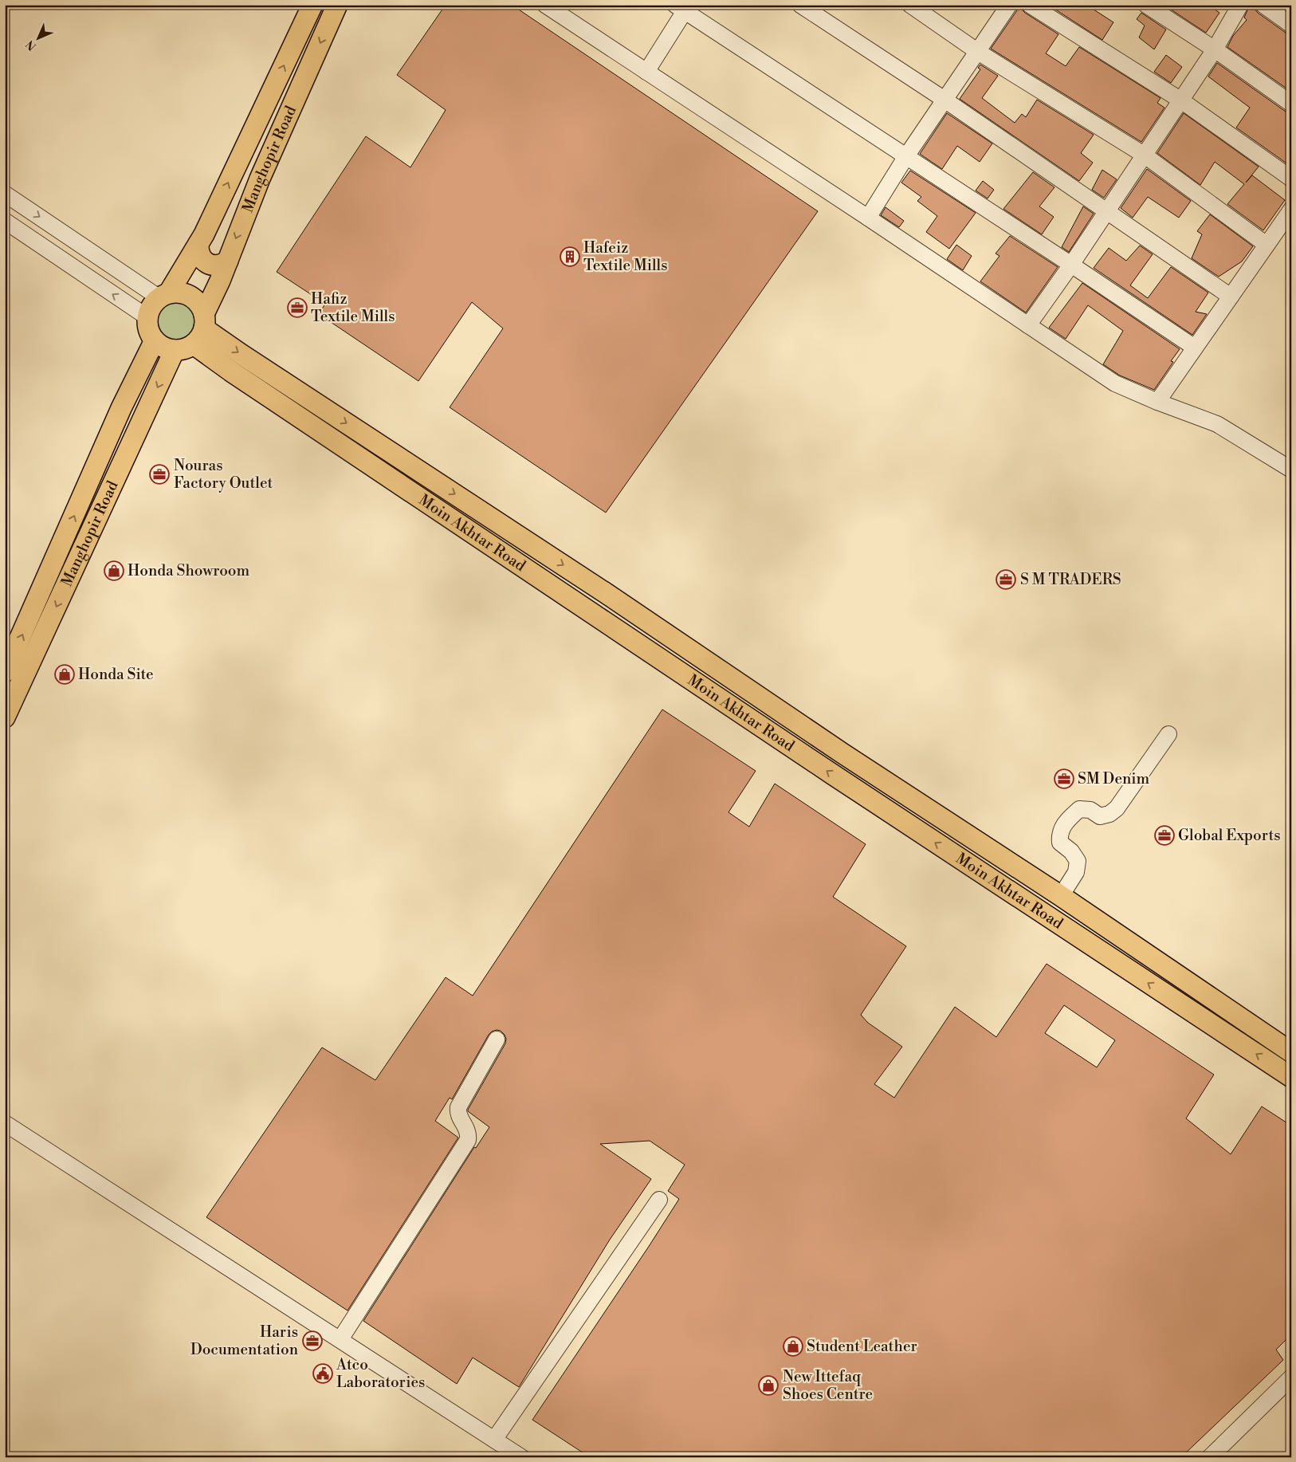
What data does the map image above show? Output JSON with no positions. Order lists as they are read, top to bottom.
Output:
{
  "streets": {
    "main road": ["Manghopir Road", "Moin Akhtar Road"]
  },
  "crossings": [
    ["Manghopir Road", "Moin Akhtar Road"]
  ],
  "places": {
    "building": ["Hafeiz Textile Mills"],
    "office": [
      "Hafiz Textile Mills",
      "Nouras Factory Outlet",
      "S M TRADERS",
      "SM Denim",
      "Global Exports",
      "Haris Documentation"
    ],
    "shop": [
      "Honda Showroom",
      "Honda Site",
      "Student Leather",
      "New Ittefaq Shoes Centre"
    ],
    "public building": ["Atco Laboratories"]
  },
  "north": "bottom left"
}
